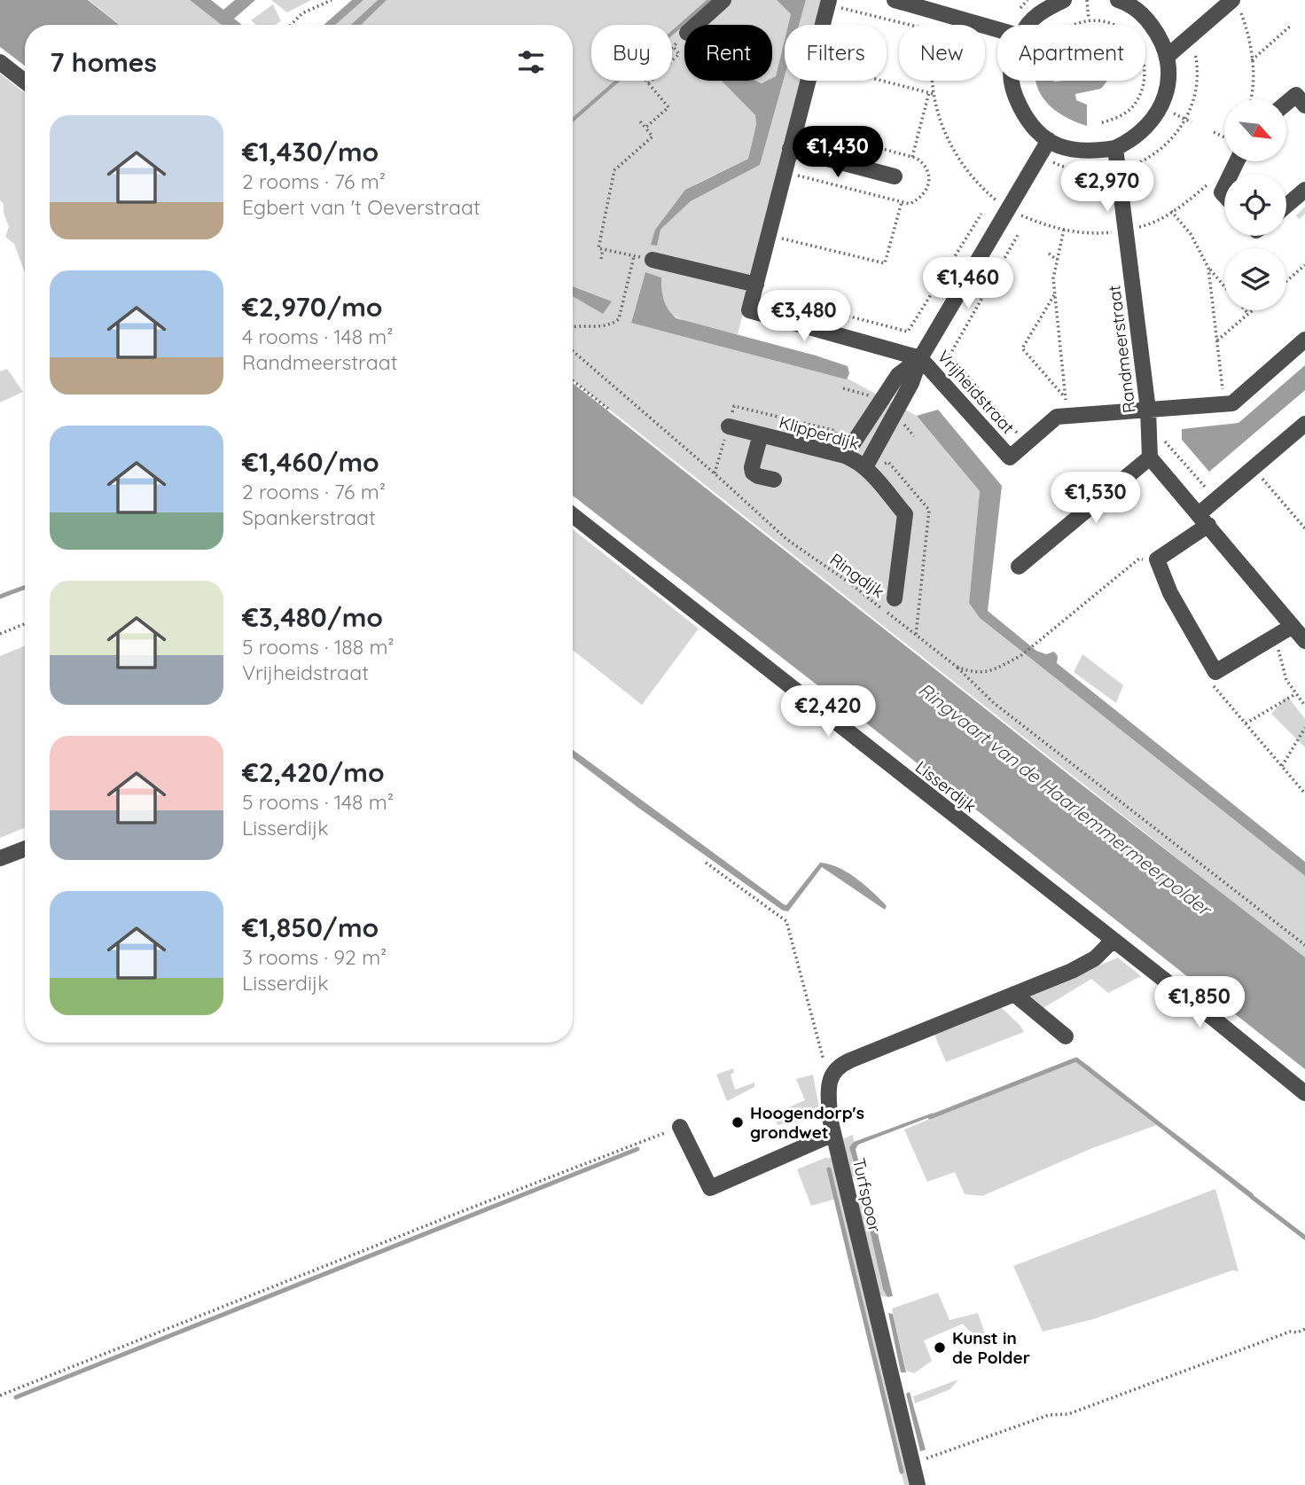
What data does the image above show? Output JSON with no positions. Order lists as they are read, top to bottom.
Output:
{
  "streets": {
    "street": [
      "Randmeerstraat",
      "Vrijheidstraat",
      "Klipperdijk",
      "Lisserdijk",
      "Turfspoor"
    ],
    "path": ["Ringdijk"]
  },
  "crossings": [
    ["Randmeerstraat", "Vrijheidstraat"]
  ],
  "water": ["Ringvaart van de Haarlemmermeerpolder"],
  "places": ["Hoogendorp's grondwet", "Kunst in de Polder"],
  "north": "bottom right",
  "page": {
    "chip": [
      "Buy",
      "Rent",
      "Filters",
      "New",
      "Apartment"
    ],
    "heading": "7 homes",
    "list": [
      {
        "name": "€1,430/mo",
        "note": "2 rooms · 76 m² · Egbert van 't Oeverstraat"
      },
      {
        "name": "€2,970/mo",
        "note": "4 rooms · 148 m² · Randmeerstraat"
      },
      {
        "name": "€1,460/mo",
        "note": "2 rooms · 76 m² · Spankerstraat"
      },
      {
        "name": "€3,480/mo",
        "note": "5 rooms · 188 m² · Vrijheidstraat"
      },
      {
        "name": "€2,420/mo",
        "note": "5 rooms · 148 m² · Lisserdijk"
      },
      {
        "name": "€1,850/mo",
        "note": "3 rooms · 92 m² · Lisserdijk"
      }
    ],
    "price": [
      "€1,430",
      "€2,970",
      "€1,460",
      "€3,480",
      "€1,530",
      "€2,420",
      "€1,850"
    ]
  }
}
